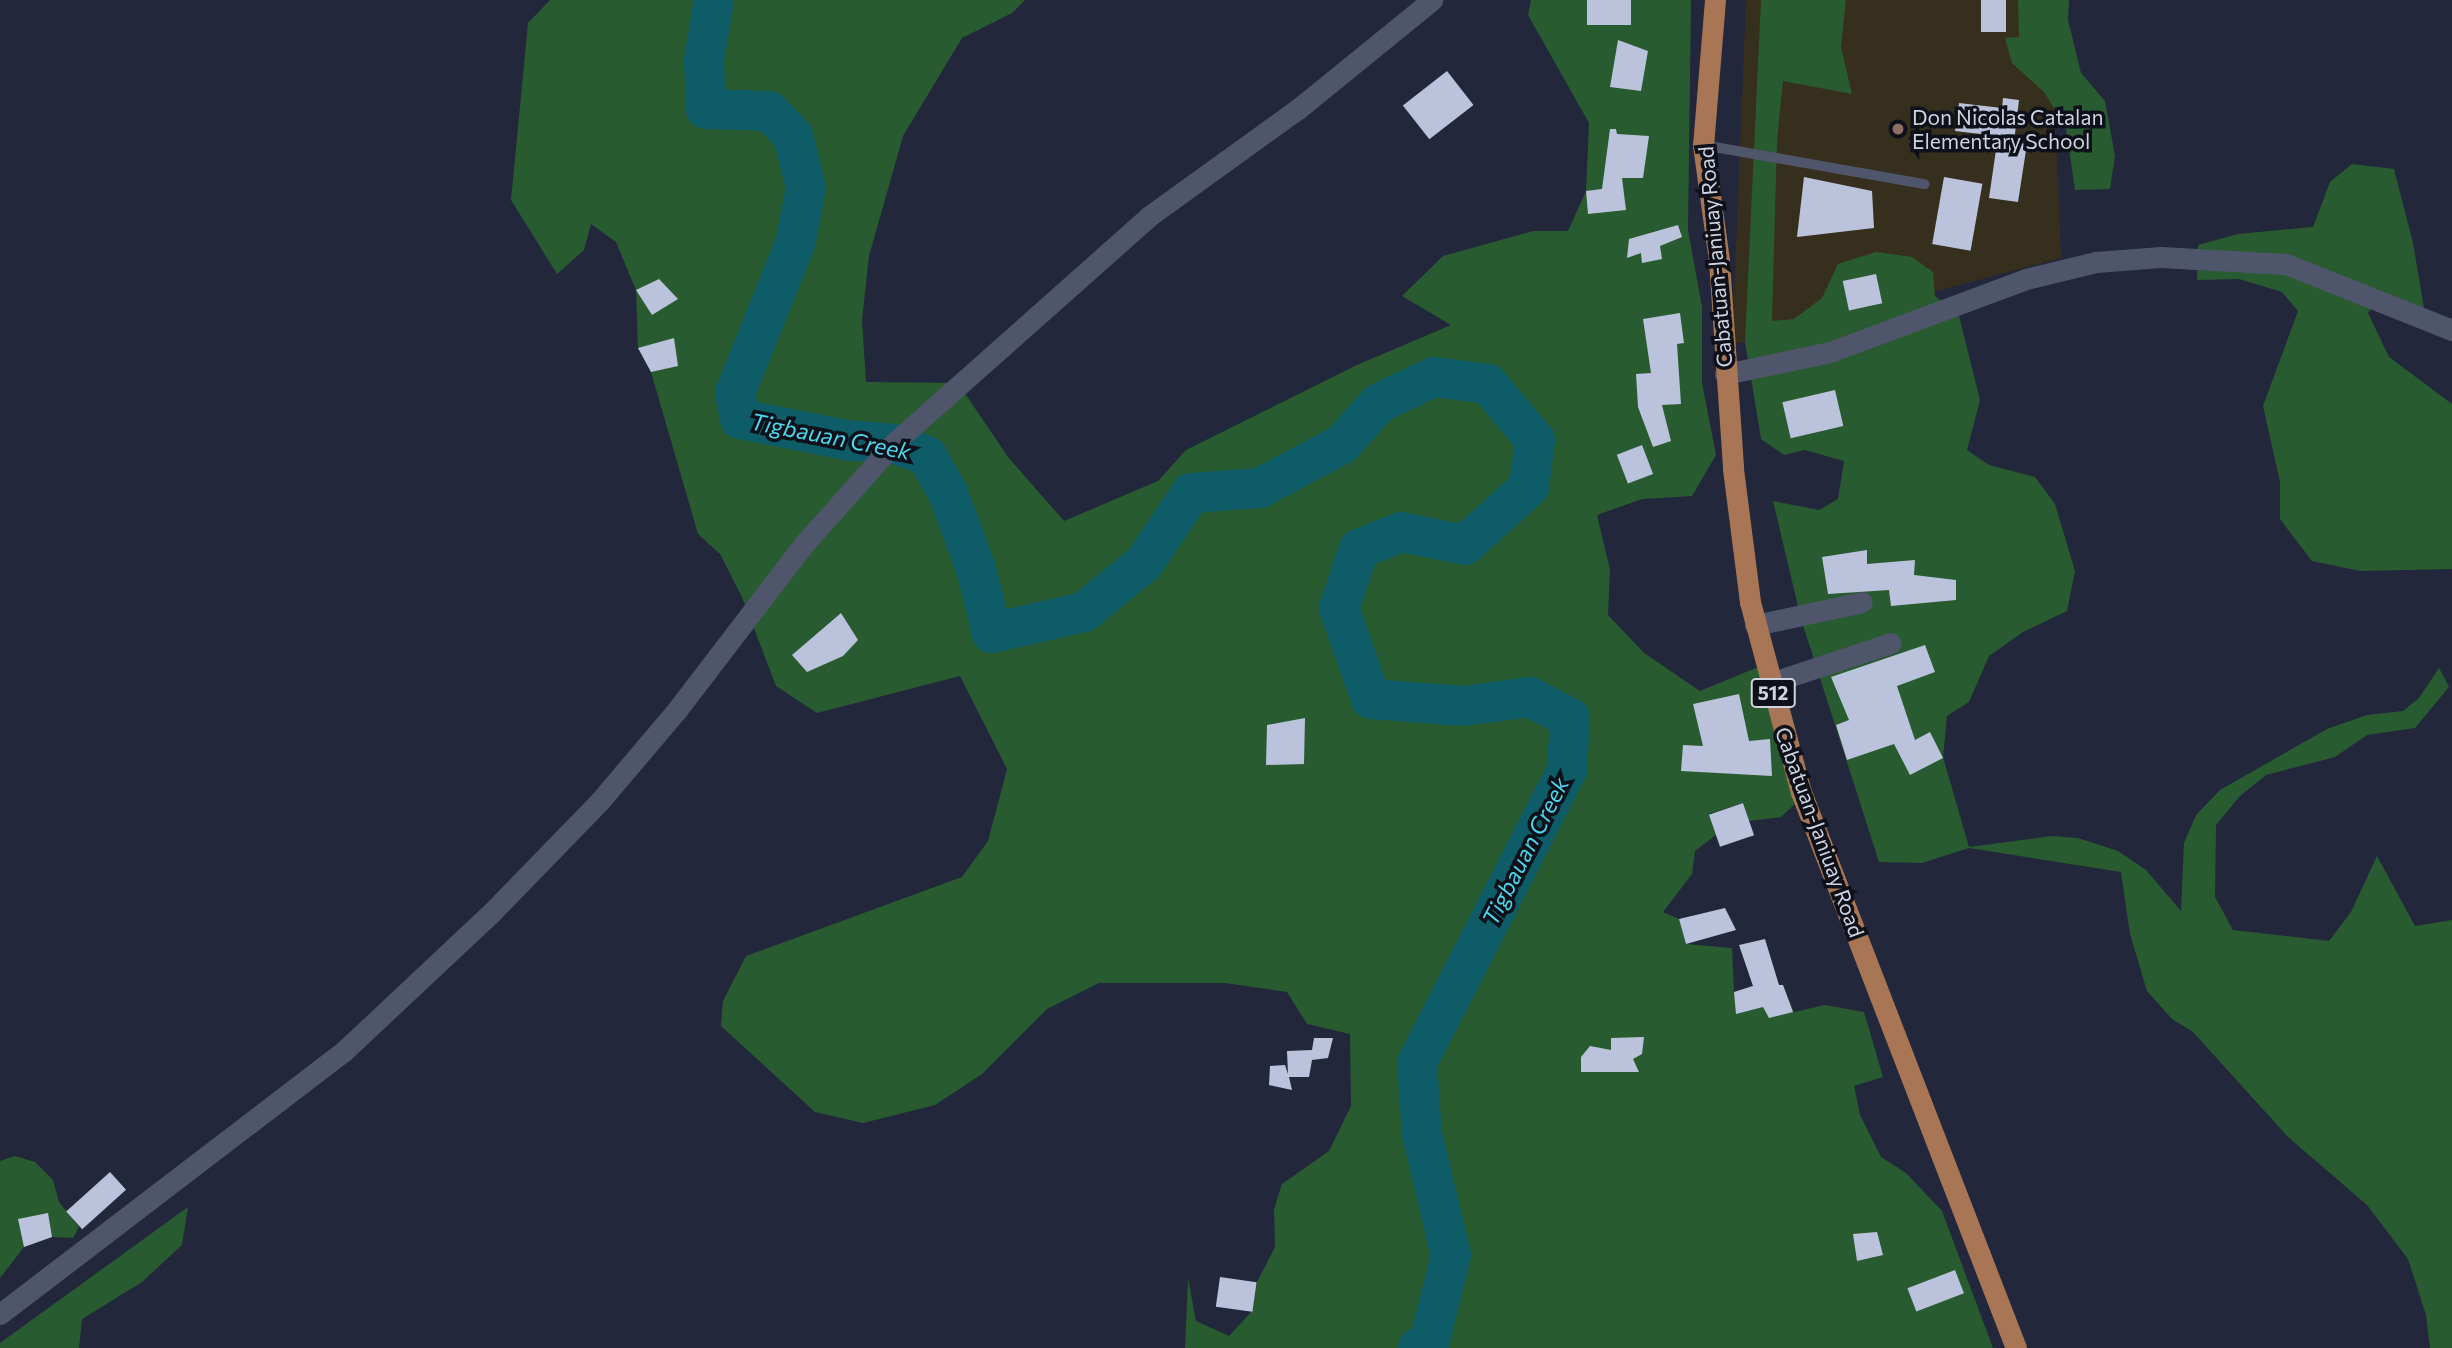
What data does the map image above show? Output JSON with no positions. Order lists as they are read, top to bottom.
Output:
{
  "streets": {
    "main road": ["Cabatuan-Janiuay Road", "512"]
  },
  "water": ["Tigbauan Creek"],
  "places": ["Don Nicolas Catalan Elementary School"]
}
